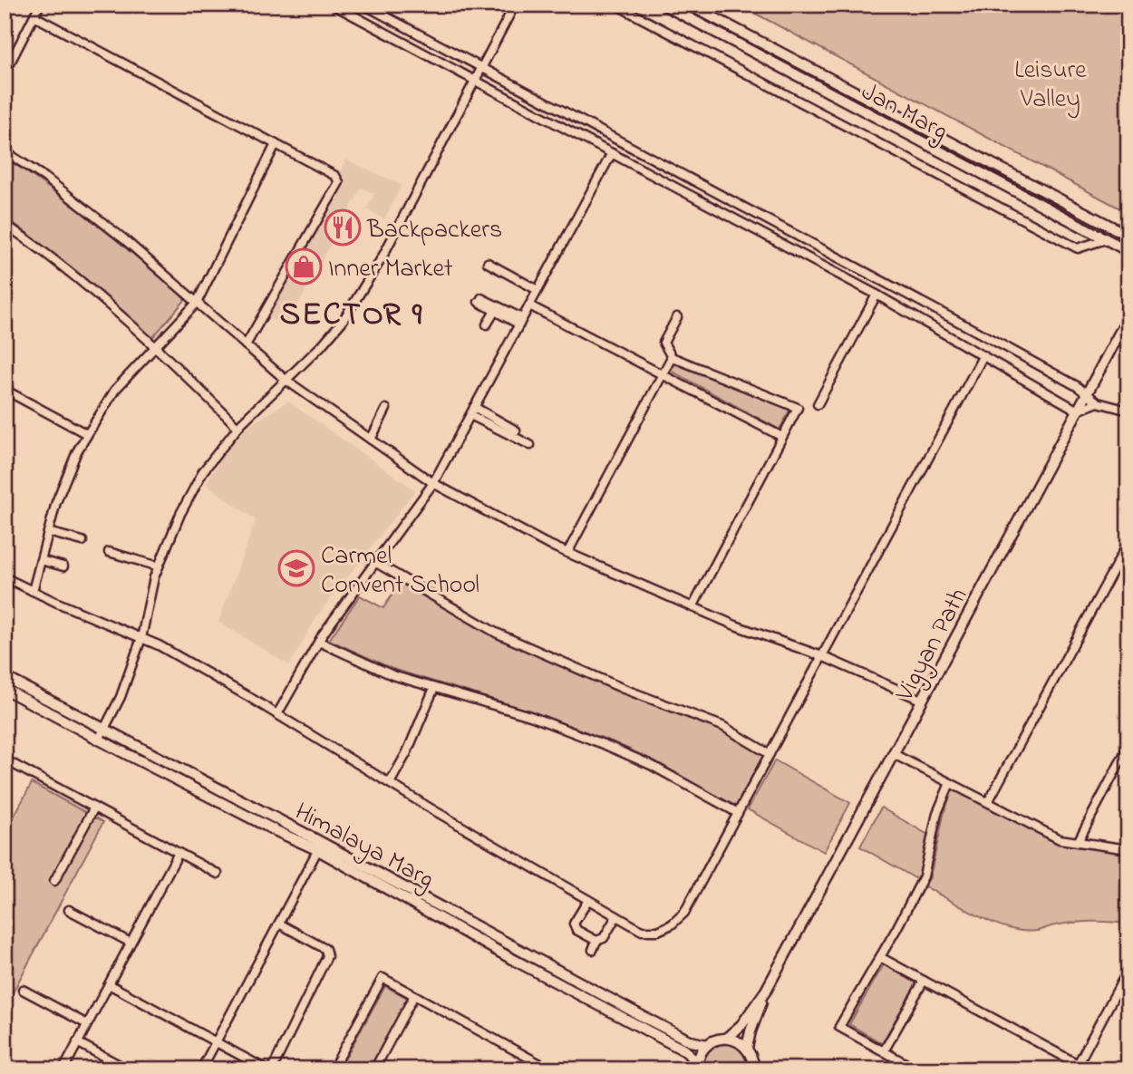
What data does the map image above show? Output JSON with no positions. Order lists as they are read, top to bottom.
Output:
{
  "streets": {
    "main road": ["Jan Marg", "Vigyan Path", "Himalaya Marg"]
  },
  "districts": ["SECTOR 9"],
  "parks": ["Leisure Valley"],
  "places": {
    "restaurant": ["Backpackers"],
    "shop": ["Inner Market"],
    "school or university": ["Carmel Convent School"]
  }
}
